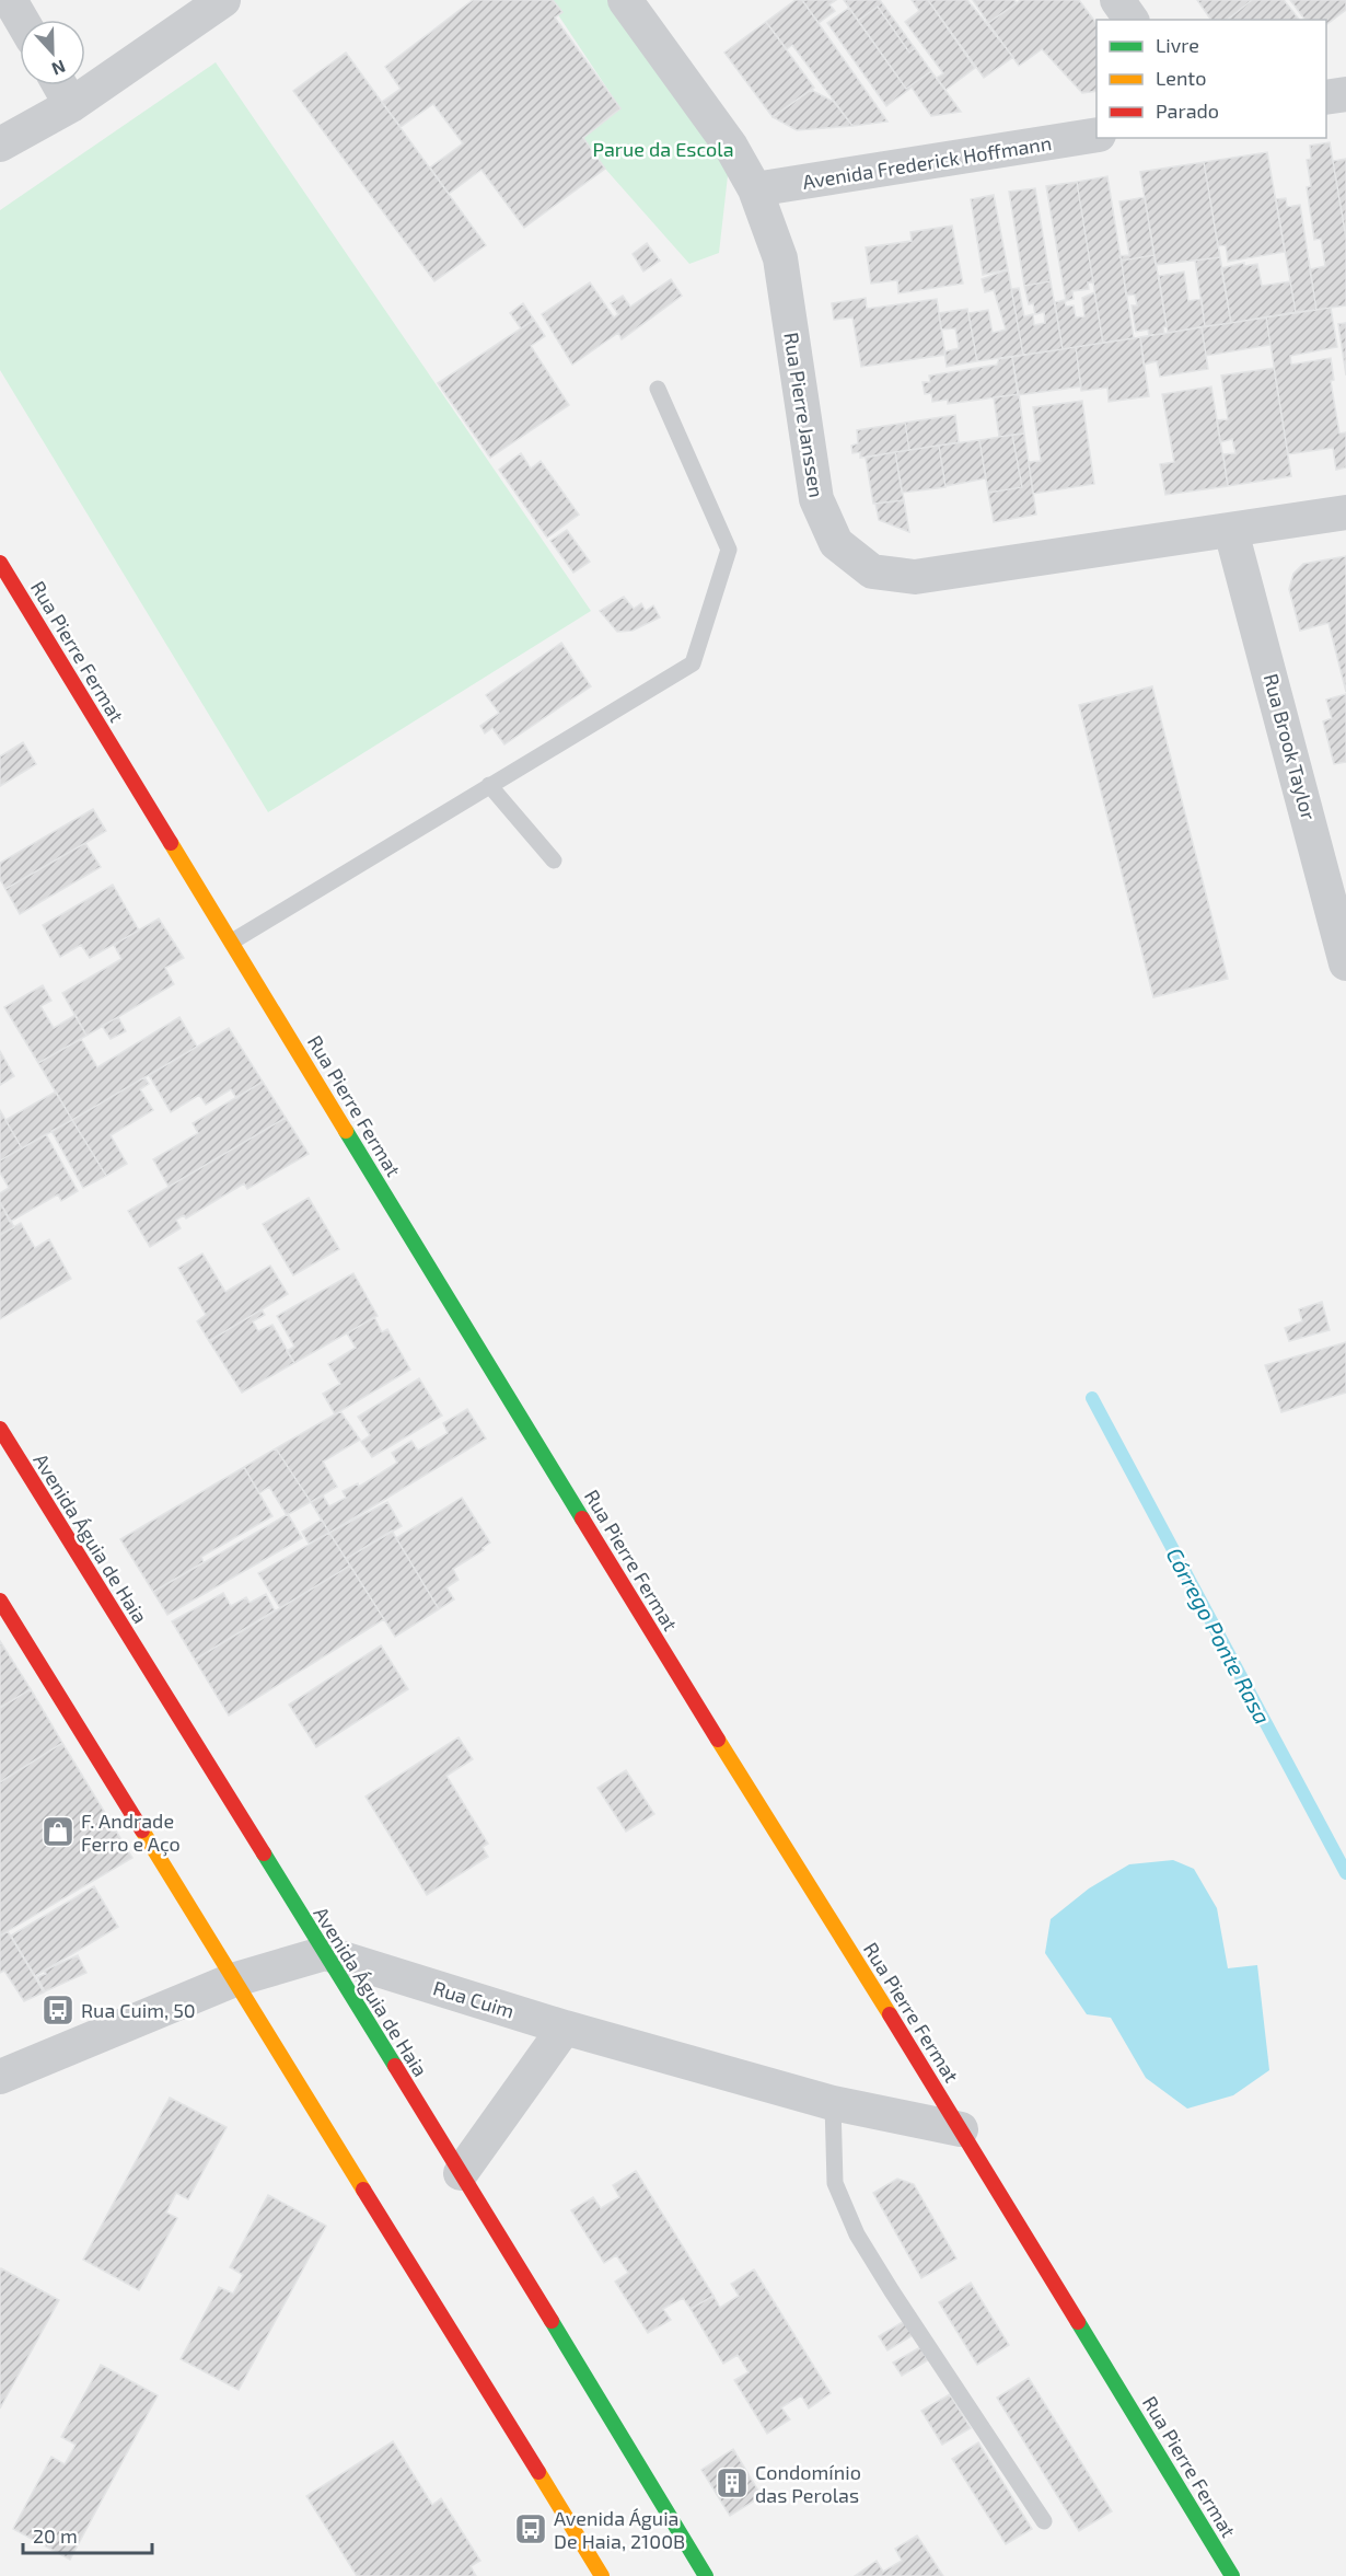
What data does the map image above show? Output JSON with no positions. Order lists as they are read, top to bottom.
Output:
{
  "streets": {
    "main road": ["Rua Pierre Fermat", "Avenida Águia de Haia"],
    "street": [
      "Avenida Frederick Hoffmann",
      "Rua Pierre Janssen",
      "Rua Brook Taylor",
      "Rua Cuim"
    ]
  },
  "crossings": [
    ["Avenida Frederick Hoffmann", "Rua Pierre Janssen"],
    ["Rua Pierre Janssen", "Rua Brook Taylor"],
    ["Rua Pierre Fermat", "Rua Cuim"],
    ["Avenida Águia de Haia", "Rua Cuim"]
  ],
  "water": ["Córrego Ponte Rasa"],
  "parks": ["Parue da Escola"],
  "places": {
    "shop": ["F. Andrade Ferro e Aço"],
    "bus stop": ["Rua Cuim, 50", "Avenida Águia De Haia, 2100B"],
    "building": ["Condomínio das Perolas"]
  },
  "legend": ["Livre", "Lento", "Parado"],
  "scale_bar": "20 m",
  "north": "bottom"
}
